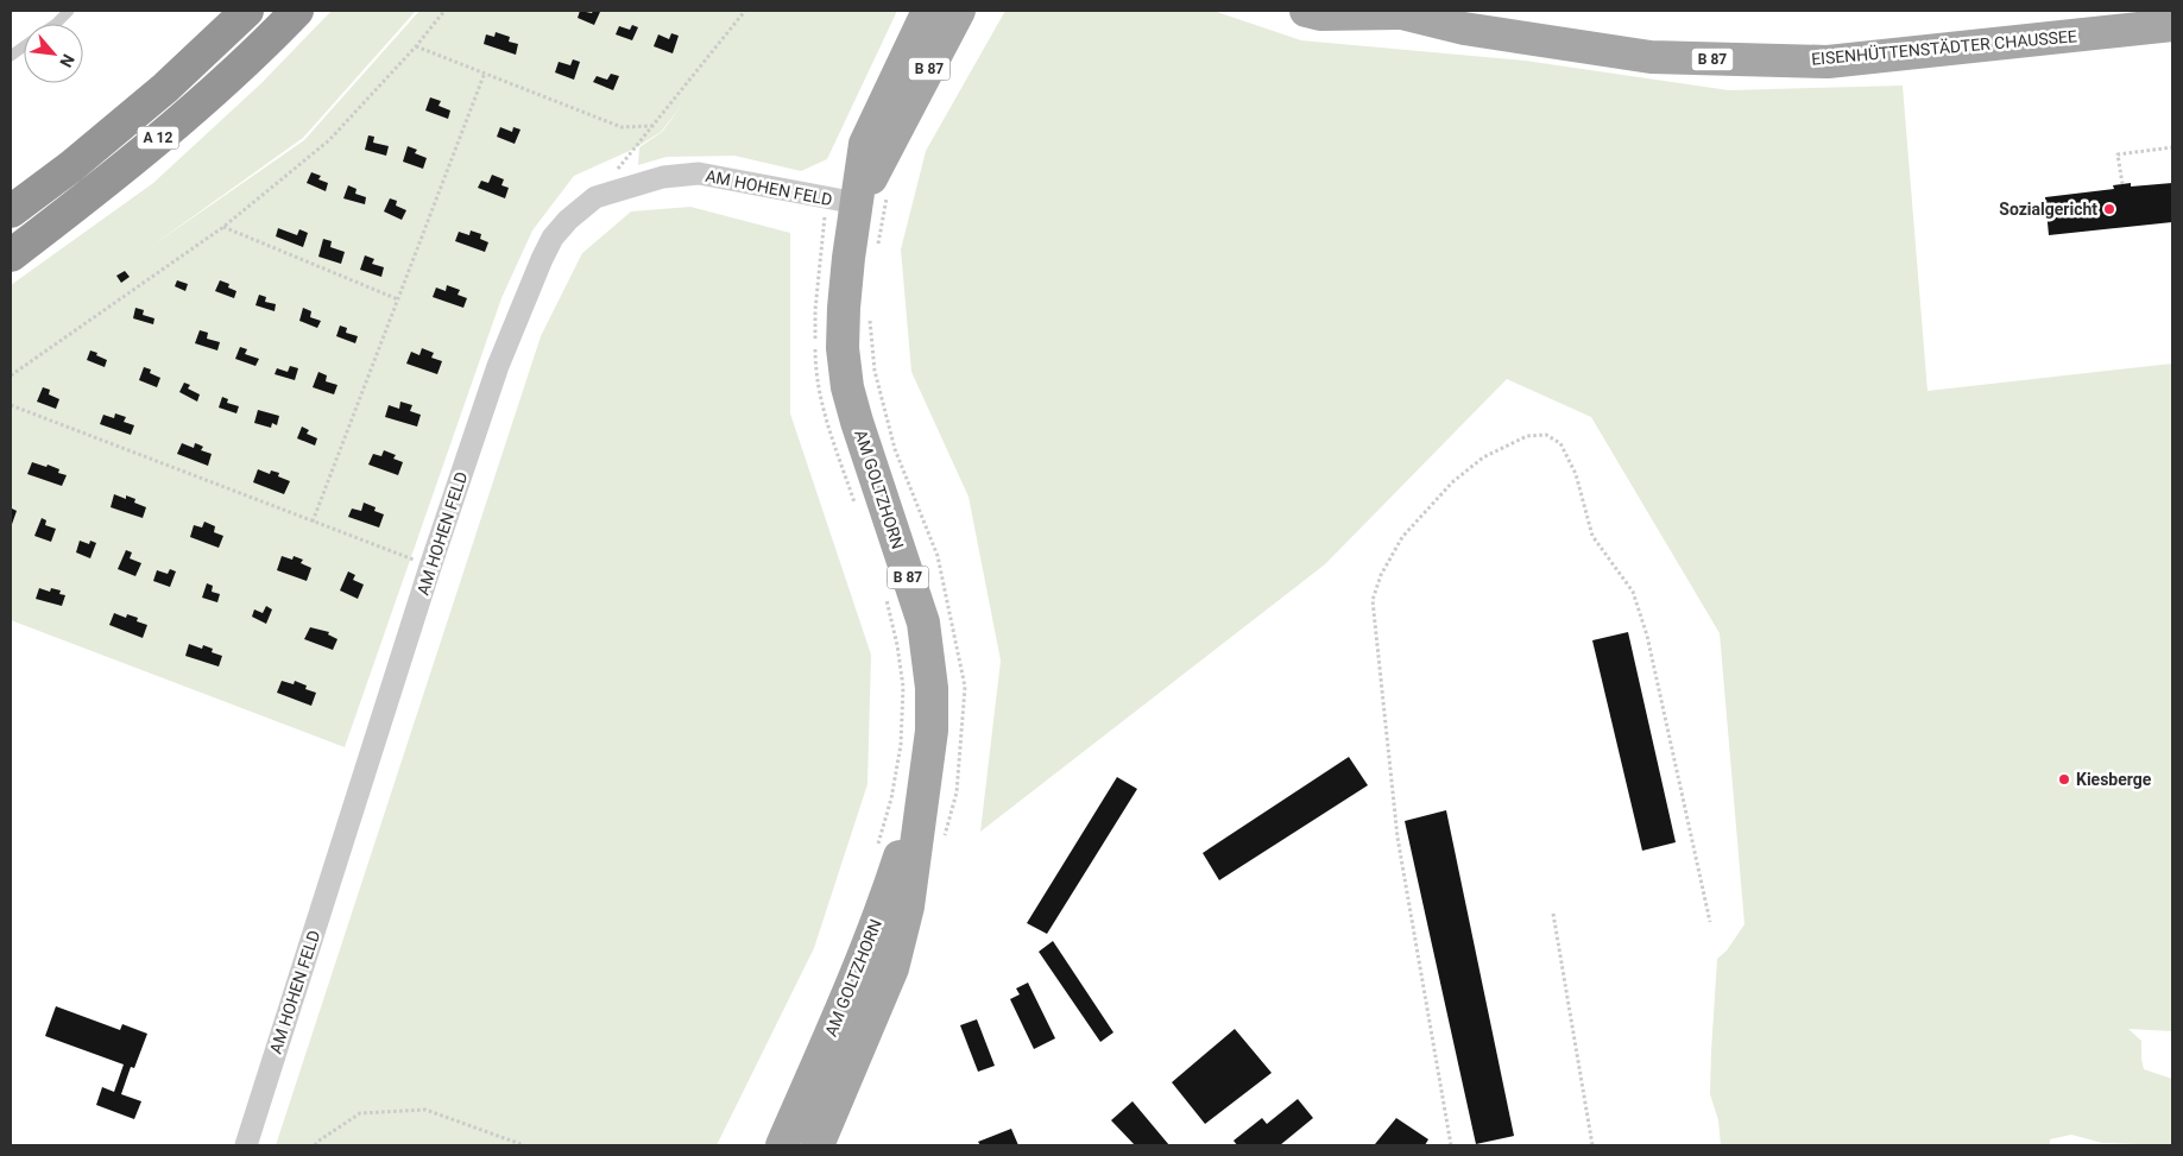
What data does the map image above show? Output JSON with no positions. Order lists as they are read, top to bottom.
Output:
{
  "streets": {
    "highway": ["A 12"],
    "main road": ["EISENHÜTTENSTÄDTER CHAUSSEE", "B 87", "AM GOLTZHORN"],
    "street": ["AM HOHEN FELD"]
  },
  "crossings": [
    ["AM HOHEN FELD", "AM GOLTZHORN"]
  ],
  "places": ["Sozialgericht", "Kiesberge"],
  "north": "bottom right"
}
